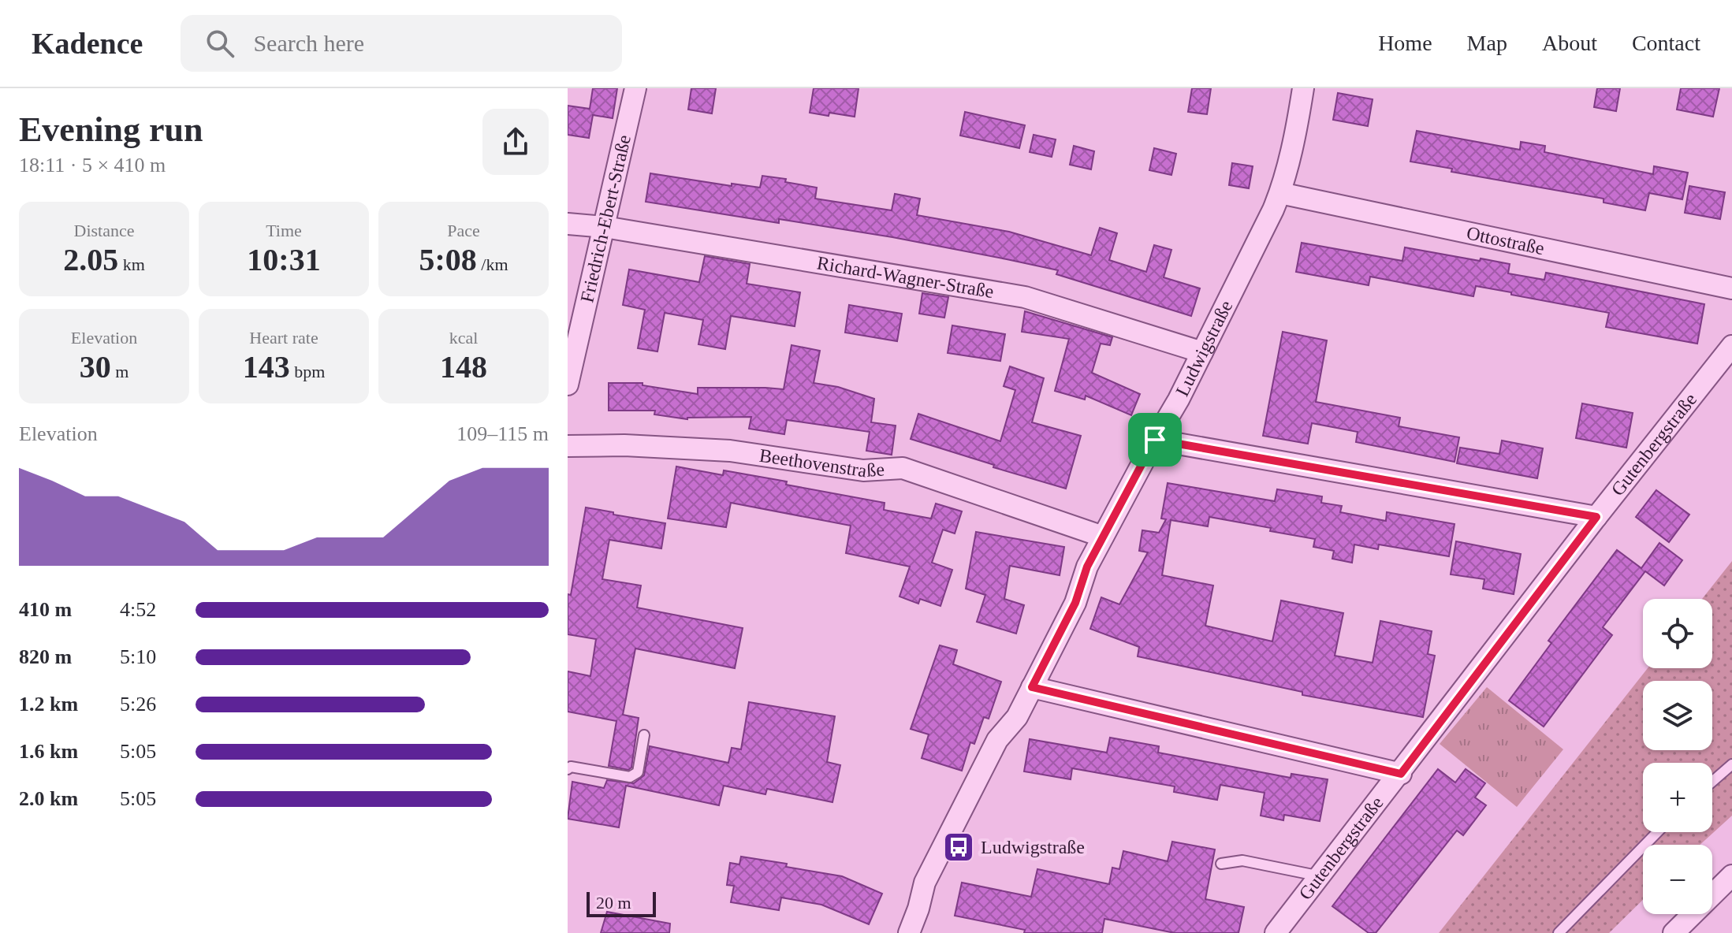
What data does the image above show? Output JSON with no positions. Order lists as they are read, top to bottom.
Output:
{
  "streets": {
    "street": [
      "Friedrich-Ebert-Straße",
      "Ottostraße",
      "Richard-Wagner-Straße",
      "Ludwigstraße",
      "Gutenbergstraße",
      "Beethovenstraße"
    ]
  },
  "crossings": [
    ["Friedrich-Ebert-Straße", "Richard-Wagner-Straße"],
    ["Ottostraße", "Ludwigstraße"],
    ["Richard-Wagner-Straße", "Ludwigstraße"],
    ["Ludwigstraße", "Beethovenstraße"]
  ],
  "places": {
    "bus stop": ["Ludwigstraße"]
  },
  "scale_bar": "20 m",
  "page": {
    "header": "Kadence",
    "search": "Search here",
    "nav": [
      "Home",
      "Map",
      "About",
      "Contact"
    ],
    "heading": ["Evening run", "18:11 · 5 × 410 m"],
    "stats": [
      ["Distance", "2.05 km"],
      ["Time", "10:31"],
      ["Pace", "5:08 /km"],
      ["Elevation", "30 m"],
      ["Heart rate", "143 bpm"],
      ["kcal", "148"]
    ],
    "chart": ["Elevation", "109–115 m"],
    "list": [
      {
        "name": "410 m",
        "note": "4:52"
      },
      {
        "name": "820 m",
        "note": "5:10"
      },
      {
        "name": "1.2 km",
        "note": "5:26"
      },
      {
        "name": "1.6 km",
        "note": "5:05"
      },
      {
        "name": "2.0 km",
        "note": "5:05"
      }
    ],
    "map_buttons": ["+", "−"],
    "scale": "20 m"
  }
}
